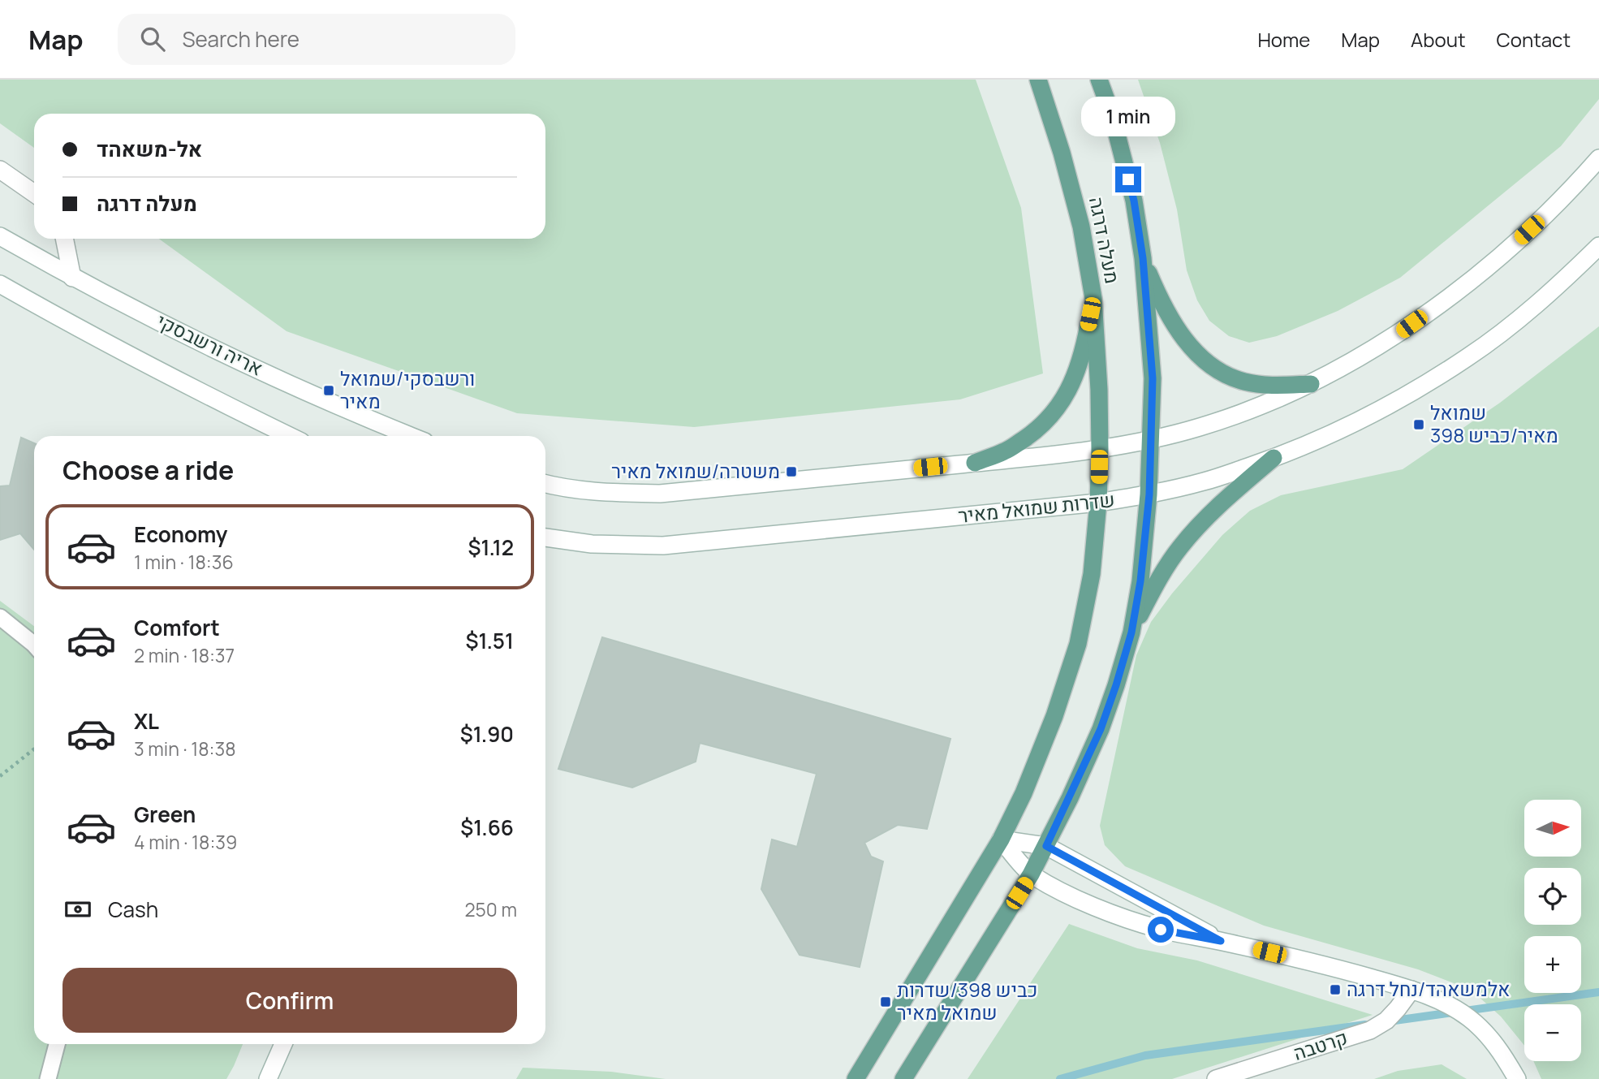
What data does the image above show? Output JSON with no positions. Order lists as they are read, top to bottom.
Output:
{
  "streets": {
    "main road": ["מעלה דרגה"],
    "street": ["אריה ורשבסקי", "שדרות שמואל מאיר", "קרטבה"]
  },
  "crossings": [
    ["מעלה דרגה", "שדרות שמואל מאיר"]
  ],
  "places": {
    "transit": [
      "ורשבסקי/שמואל מאיר",
      "שמואל מאיר/כביש 398",
      "משטרה/שמואל מאיר",
      "אלמשאהד/נחל דרגה",
      "כביש 398/שדרות שמואל מאיר"
    ]
  },
  "north": "right",
  "page": {
    "header": "Map",
    "search": "Search here",
    "nav": [
      "Home",
      "Map",
      "About",
      "Contact"
    ],
    "bubble": "1 min",
    "banner": ["אל-משאהד", "מעלה דרגה"],
    "heading": "Choose a ride",
    "list": [
      {
        "name": "Economy",
        "note": "1 min · 18:36",
        "value": "$1.12"
      },
      {
        "name": "Comfort",
        "note": "2 min · 18:37",
        "value": "$1.51"
      },
      {
        "name": "XL",
        "note": "3 min · 18:38",
        "value": "$1.90"
      },
      {
        "name": "Green",
        "note": "4 min · 18:39",
        "value": "$1.66"
      }
    ],
    "map_buttons": ["+", "−"],
    "pay": ["Cash", "250 m"],
    "buttons": "Confirm"
  }
}
